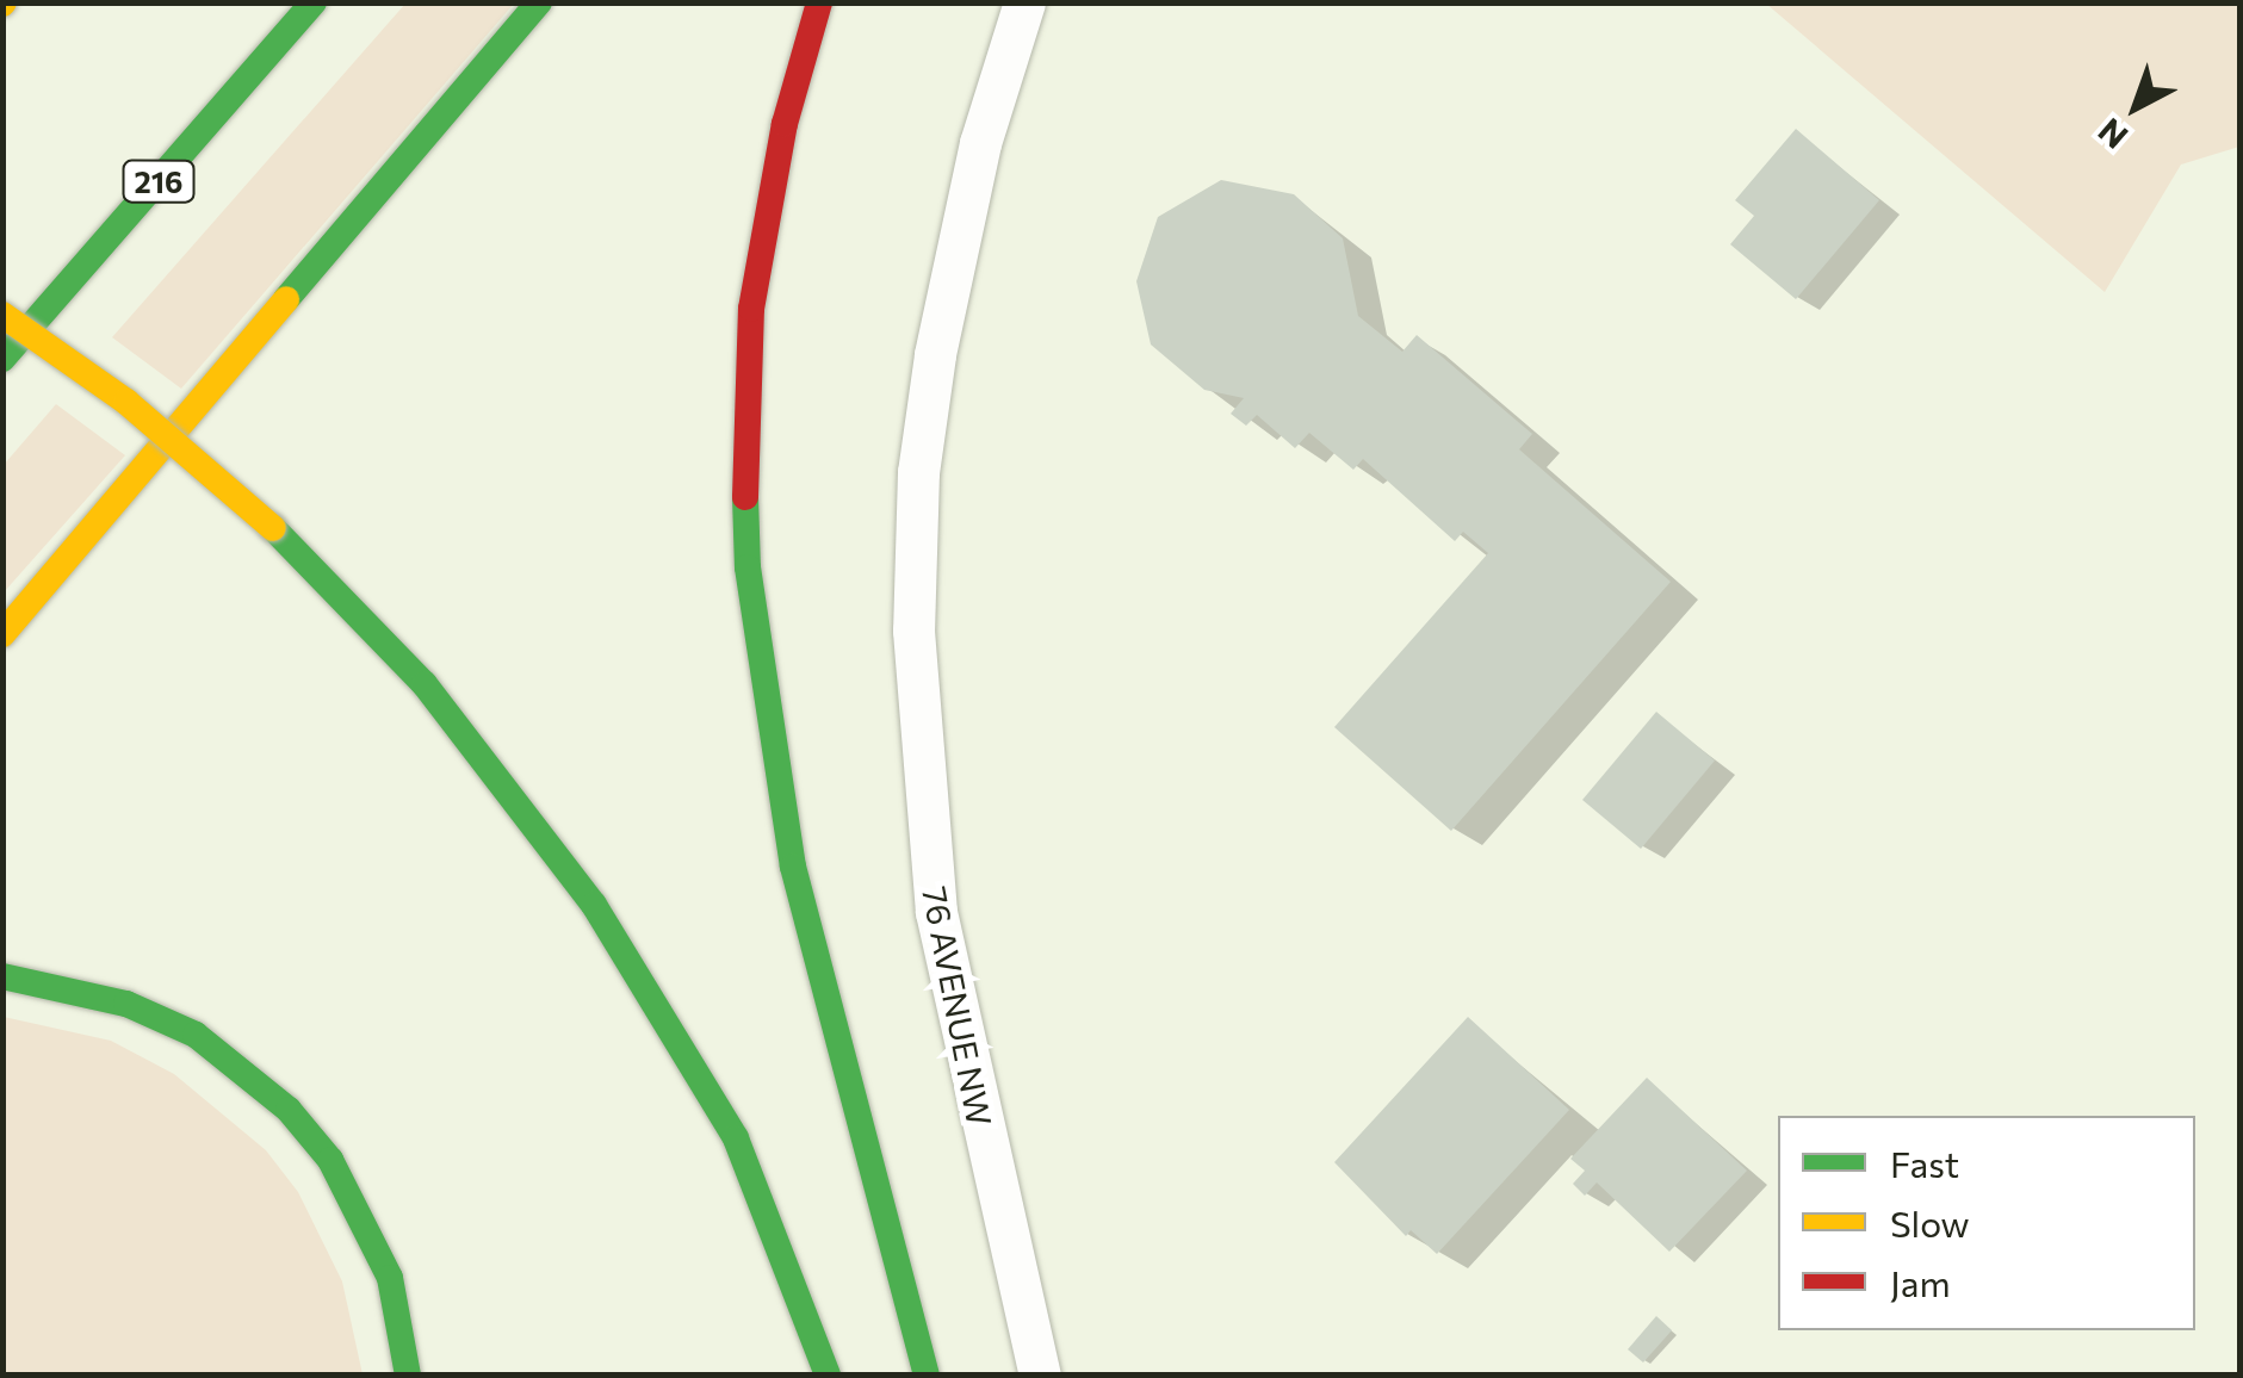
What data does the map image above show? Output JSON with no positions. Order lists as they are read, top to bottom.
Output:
{
  "streets": {
    "highway": ["216"],
    "street": ["76 AVENUE NW"]
  },
  "legend": ["Fast", "Slow", "Jam"],
  "north": "bottom left"
}
